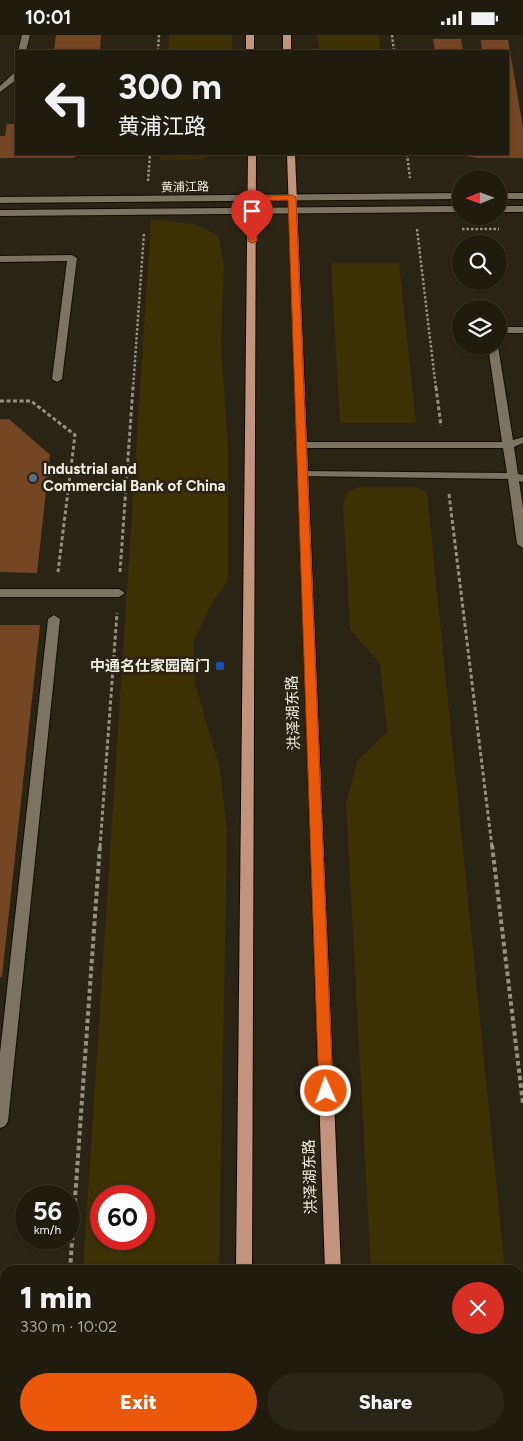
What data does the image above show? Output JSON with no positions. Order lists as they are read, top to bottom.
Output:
{
  "streets": {
    "main road": ["洪泽湖东路"],
    "street": ["黄浦江路"]
  },
  "crossings": [
    ["黄浦江路", "洪泽湖东路"]
  ],
  "places": {
    "other": ["Industrial and Commercial Bank of China"],
    "transit": ["中通名仕家园南门"]
  },
  "north": "left",
  "page": {
    "status": "10:01",
    "turn": ["300 m", "黄浦江路"],
    "speed": "56 km/h",
    "limit": "60",
    "heading": ["1 min", "330 m · 10:02"],
    "buttons": ["Exit", "Share"]
  }
}
